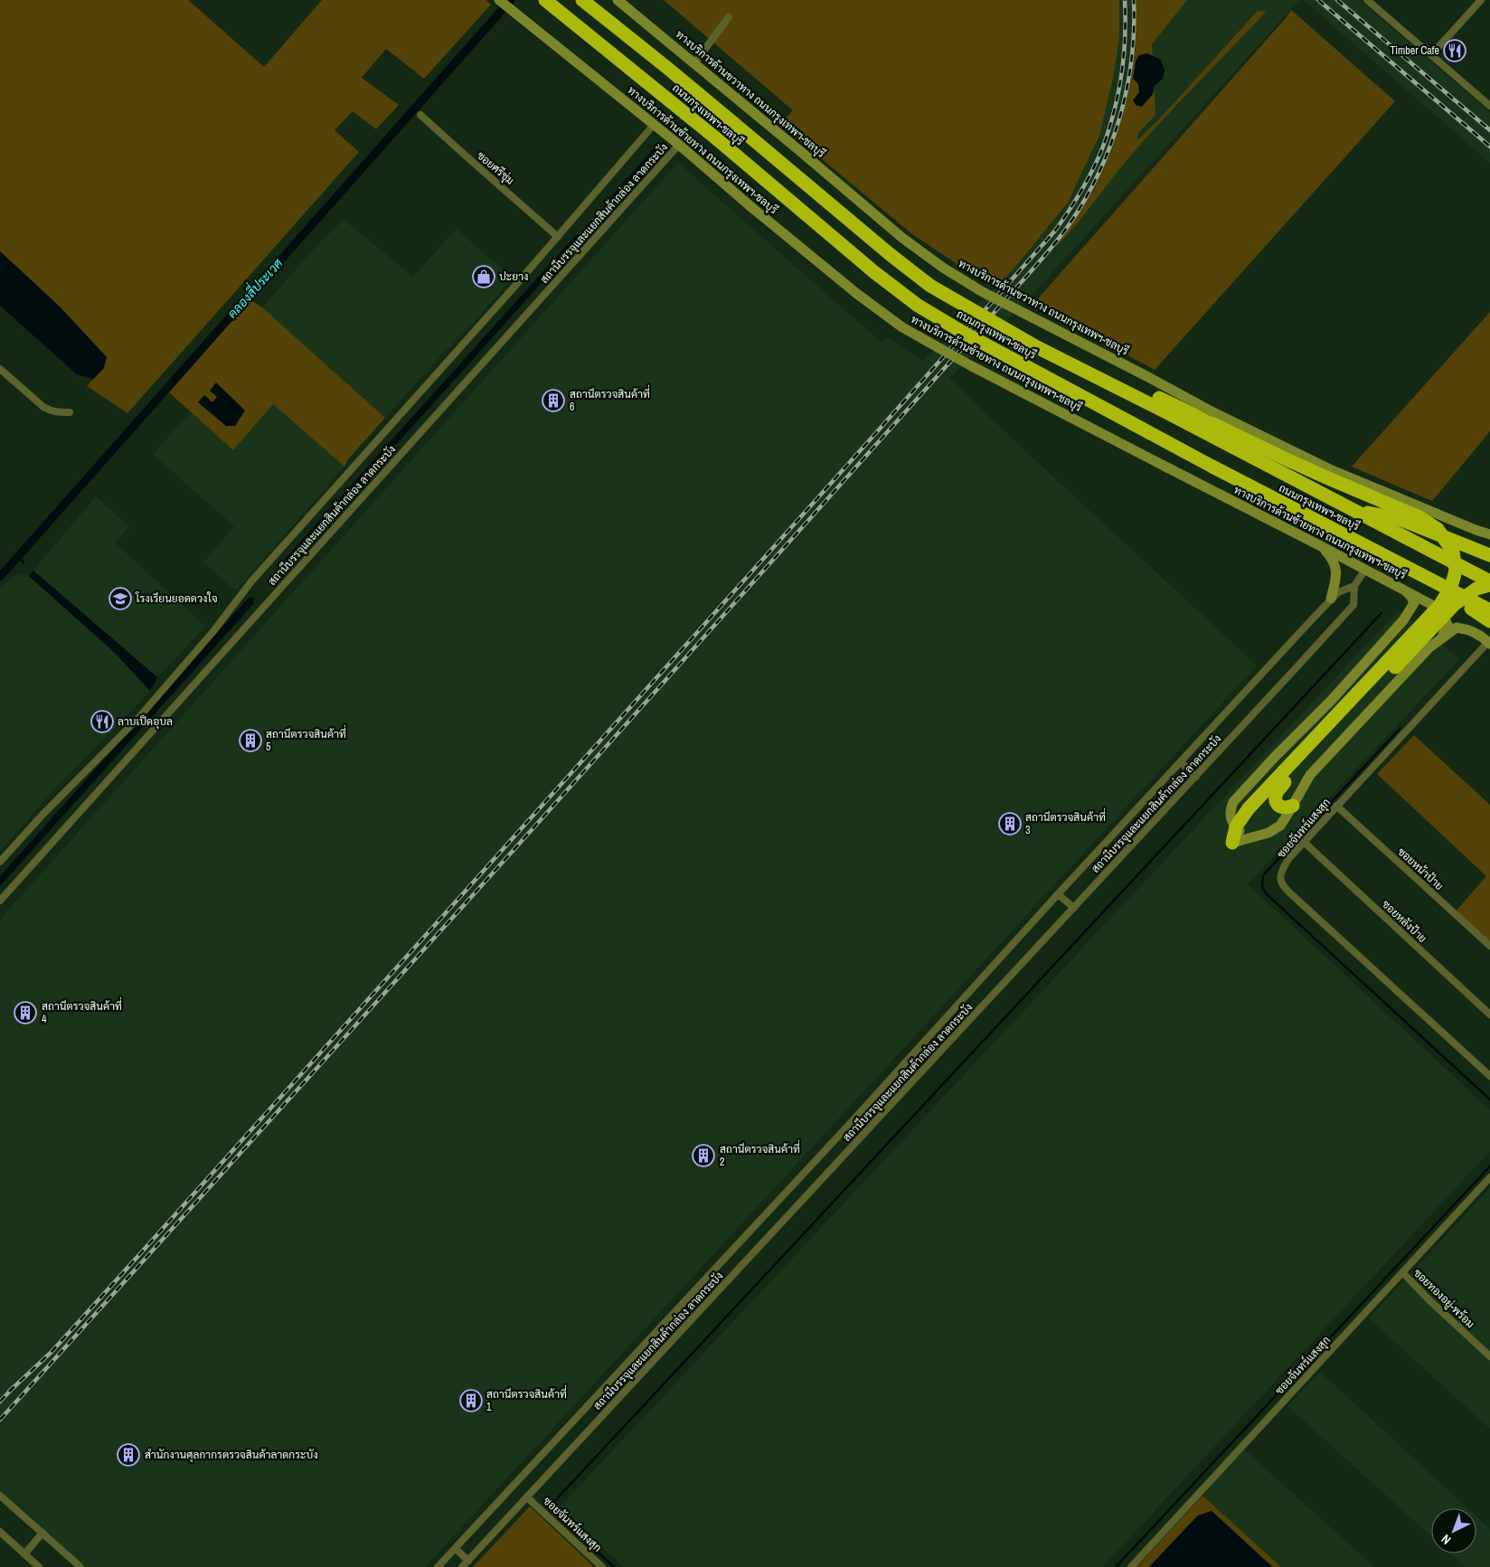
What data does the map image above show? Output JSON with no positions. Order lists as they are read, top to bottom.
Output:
{
  "streets": {
    "highway": ["ถนนกรุงเทพฯ-ชลบุรี"],
    "main road": ["ทางบริการด้านขวาทาง ถนนกรุงเทพฯ-ชลบุรี", "ทางบริการด้านซ้ายทาง ถนนกรุงเทพฯ-ชลบุรี"],
    "street": [
      "ซอยศรีชุ่ม",
      "สถานีบรรจุและแยกสินค้ากล่อง ลาดกระบัง",
      "ซอยจันทร์แสงสุก",
      "ซอยหน้าป้าย",
      "ซอยหลังป้าย",
      "ซอยทองอยู่-พร้อม"
    ]
  },
  "crossings": [
    ["ทางบริการด้านซ้ายทาง ถนนกรุงเทพฯ-ชลบุรี", "สถานีบรรจุและแยกสินค้ากล่อง ลาดกระบัง"],
    ["ซอยศรีชุ่ม", "สถานีบรรจุและแยกสินค้ากล่อง ลาดกระบัง"],
    ["สถานีบรรจุและแยกสินค้ากล่อง ลาดกระบัง", "ซอยจันทร์แสงสุก"],
    ["ซอยจันทร์แสงสุก", "ซอยหน้าป้าย"],
    ["ซอยจันทร์แสงสุก", "ซอยหลังป้าย"],
    ["ซอยจันทร์แสงสุก", "ซอยทองอยู่-พร้อม"]
  ],
  "water": ["คลองสี่ประเวศ"],
  "places": {
    "restaurant": ["Timber Cafe", "ลาบเป็ดอุบล"],
    "shop": ["ปะยาง"],
    "building": [
      "สถานีตรวจสินค้าที่ 6",
      "สถานีตรวจสินค้าที่ 5",
      "สถานีตรวจสินค้าที่ 3",
      "สถานีตรวจสินค้าที่ 4",
      "สถานีตรวจสินค้าที่ 2",
      "สถานีตรวจสินค้าที่ 1",
      "สำนักงานศุลกากรตรวจสินค้าลาดกระบัง"
    ],
    "school or university": ["โรงเรียนยอดดวงใจ"]
  },
  "north": "bottom left"
}
